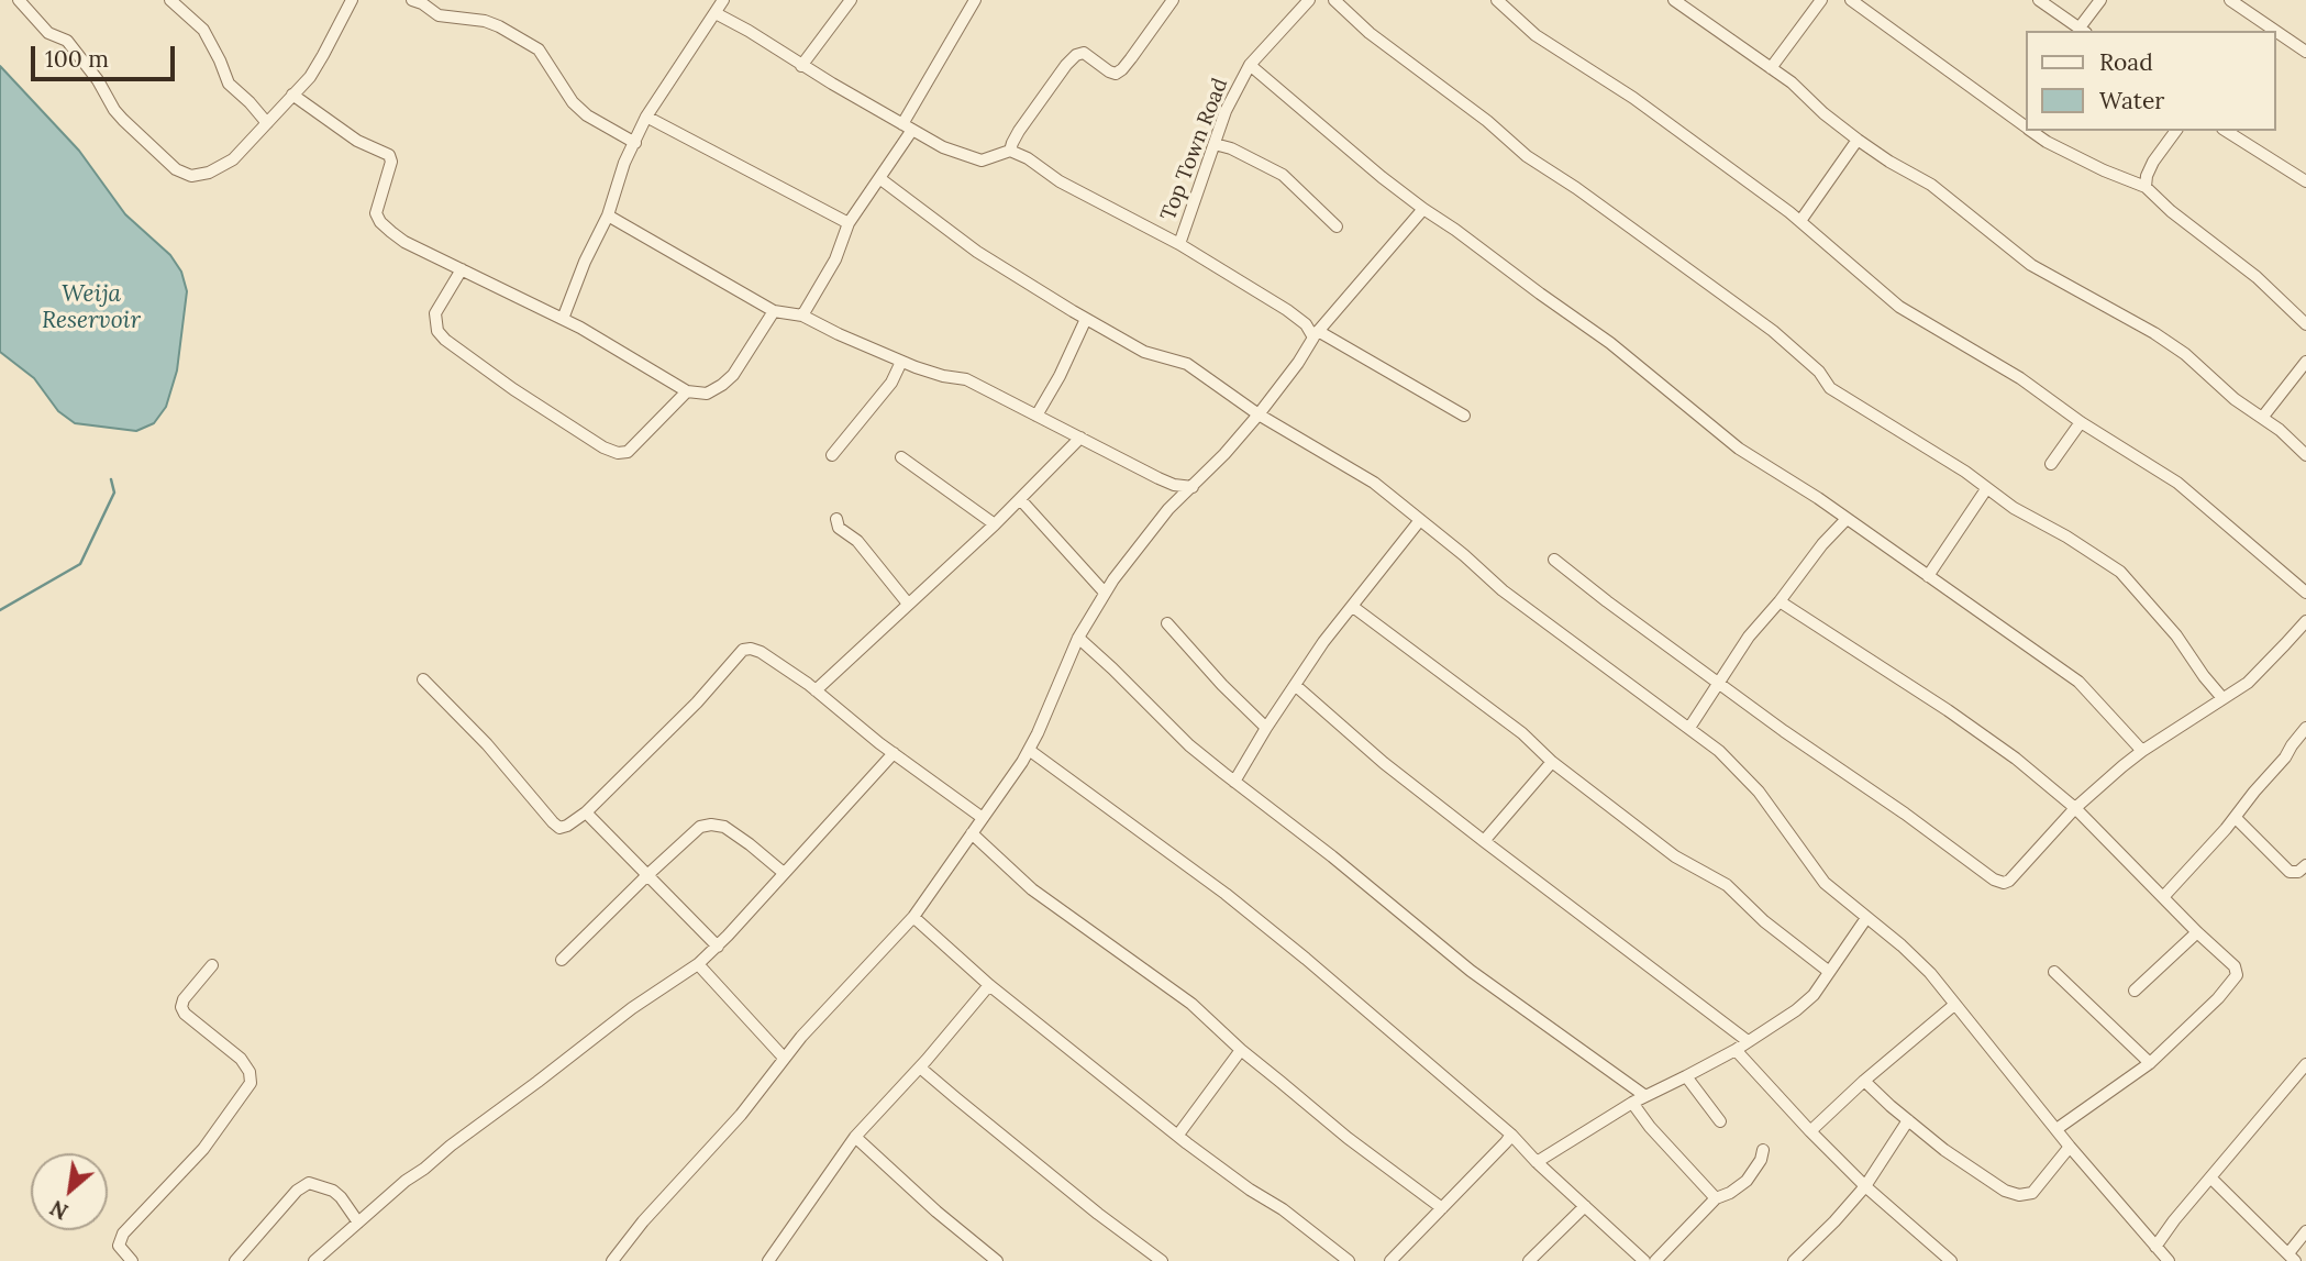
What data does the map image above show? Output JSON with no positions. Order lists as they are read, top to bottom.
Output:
{
  "streets": {
    "street": ["Top Town Road"]
  },
  "water": ["Weija Reservoir"],
  "legend": ["Road", "Water"],
  "scale_bar": "100 m",
  "north": "bottom left"
}
